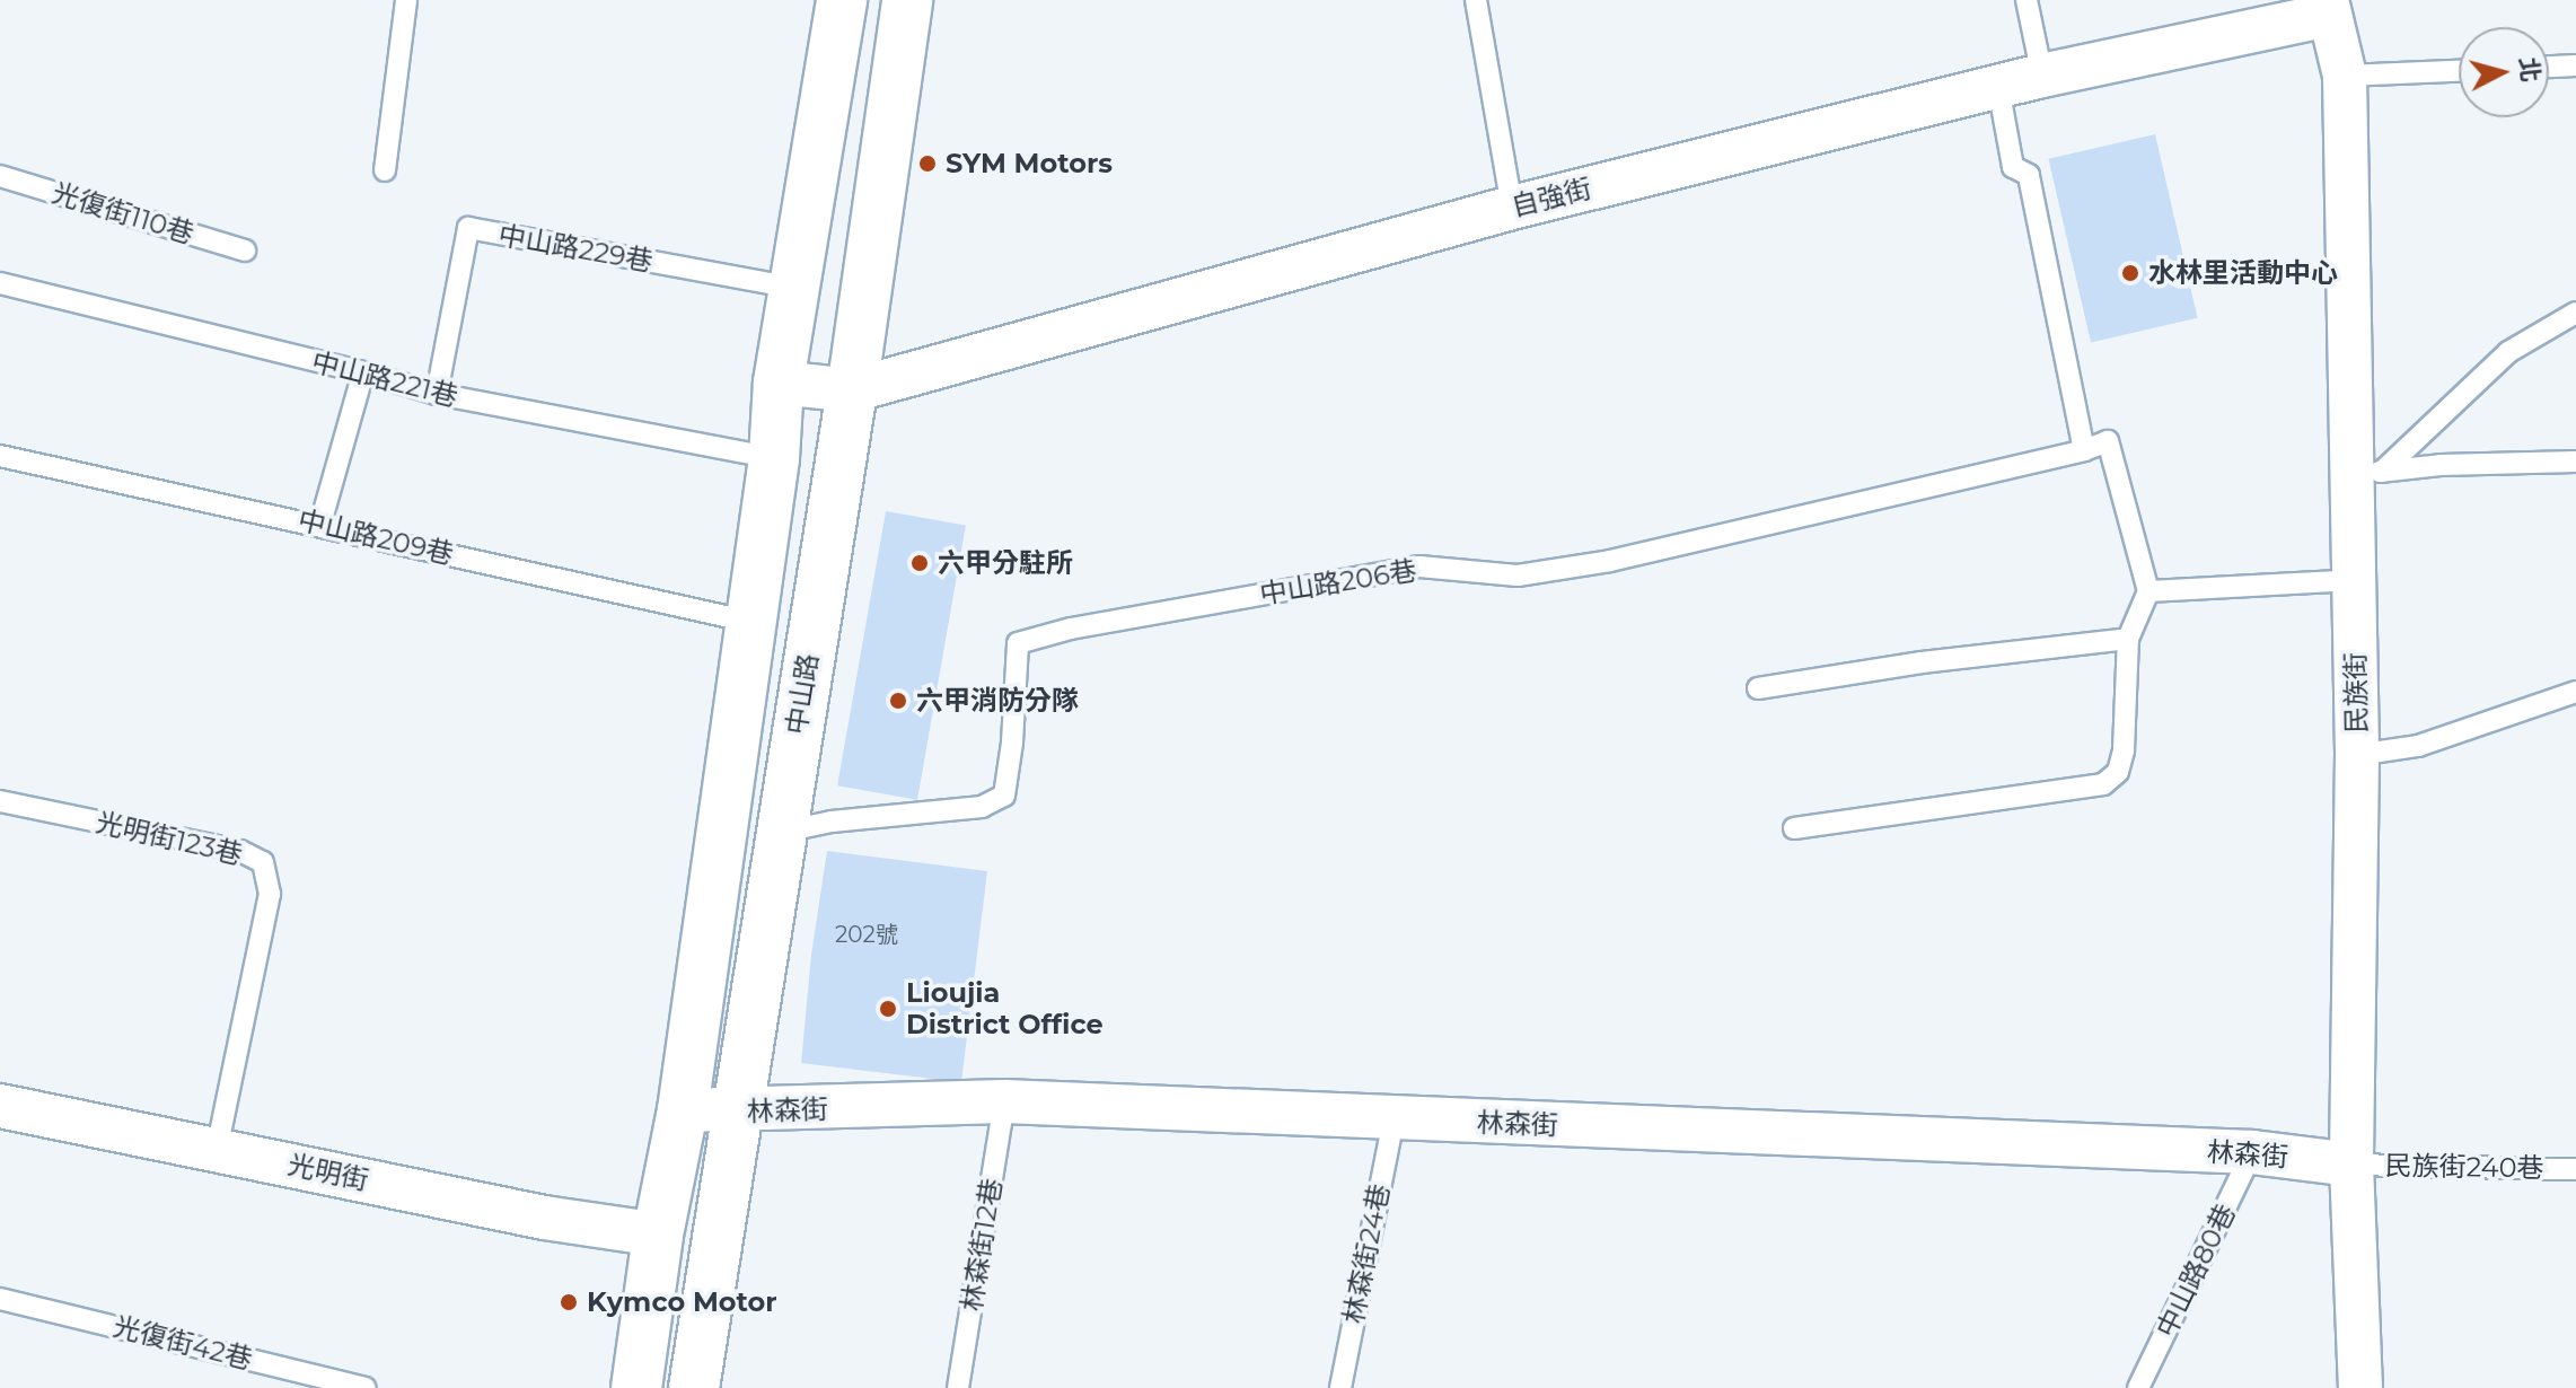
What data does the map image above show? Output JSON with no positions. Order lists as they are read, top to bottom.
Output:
{
  "streets": {
    "main road": ["中山路"],
    "street": [
      "自強街",
      "民族街",
      "林森街",
      "光明街"
    ],
    "lane": [
      "光復街110巷",
      "中山路229巷",
      "中山路221巷",
      "中山路209巷",
      "中山路206巷",
      "光明街123巷",
      "民族街240巷",
      "林森街12巷",
      "林森街24巷",
      "中山路80巷",
      "光復街42巷"
    ]
  },
  "crossings": [
    ["自強街", "民族街"],
    ["自強街", "中山路"],
    ["中山路229巷", "中山路221巷"],
    ["中山路206巷", "中山路"],
    ["民族街", "林森街"],
    ["民族街", "民族街240巷"],
    ["中山路", "林森街"],
    ["光明街123巷", "光明街"],
    ["林森街", "民族街240巷"],
    ["林森街", "林森街12巷"],
    ["林森街", "林森街24巷"],
    ["林森街", "中山路80巷"]
  ],
  "places": [
    "SYM Motors",
    "水林里活動中心",
    "六甲分駐所",
    "六甲消防分隊",
    "Lioujia District Office",
    "Kymco Motor"
  ],
  "house_numbers": ["202號"],
  "north": "right"
}
